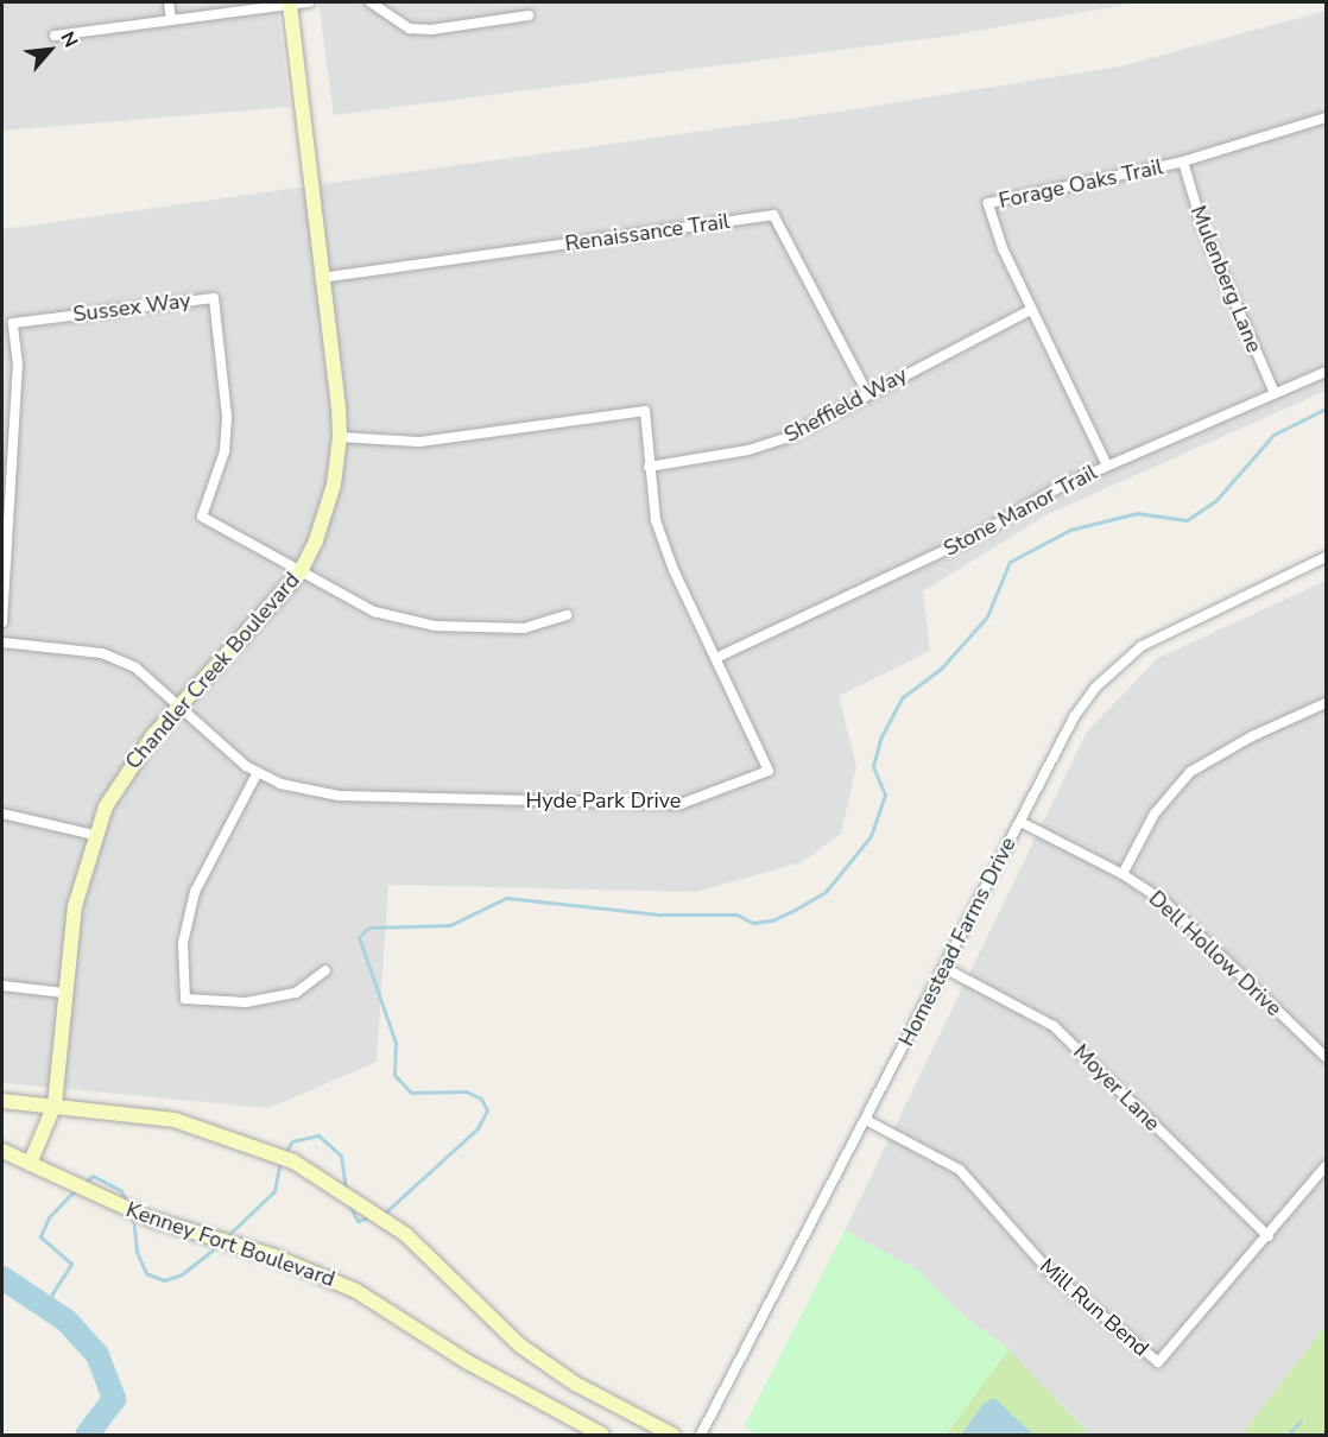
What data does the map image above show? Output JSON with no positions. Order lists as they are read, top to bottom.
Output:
{
  "streets": {
    "main road": ["Chandler Creek Boulevard", "Kenney Fort Boulevard"],
    "street": [
      "Forage Oaks Trail",
      "Renaissance Trail",
      "Mulenberg Lane",
      "Sussex Way",
      "Sheffield Way",
      "Stone Manor Trail",
      "Hyde Park Drive",
      "Homestead Farms Drive",
      "Dell Hollow Drive",
      "Moyer Lane",
      "Mill Run Bend"
    ]
  },
  "crossings": [
    ["Forage Oaks Trail", "Mulenberg Lane"],
    ["Forage Oaks Trail", "Sheffield Way"],
    ["Forage Oaks Trail", "Stone Manor Trail"],
    ["Renaissance Trail", "Sheffield Way"],
    ["Renaissance Trail", "Chandler Creek Boulevard"],
    ["Mulenberg Lane", "Stone Manor Trail"],
    ["Sussex Way", "Chandler Creek Boulevard"],
    ["Sheffield Way", "Hyde Park Drive"],
    ["Stone Manor Trail", "Hyde Park Drive"],
    ["Chandler Creek Boulevard", "Hyde Park Drive"],
    ["Chandler Creek Boulevard", "Kenney Fort Boulevard"],
    ["Homestead Farms Drive", "Dell Hollow Drive"],
    ["Homestead Farms Drive", "Moyer Lane"],
    ["Homestead Farms Drive", "Mill Run Bend"],
    ["Moyer Lane", "Mill Run Bend"]
  ],
  "north": "top right"
}
